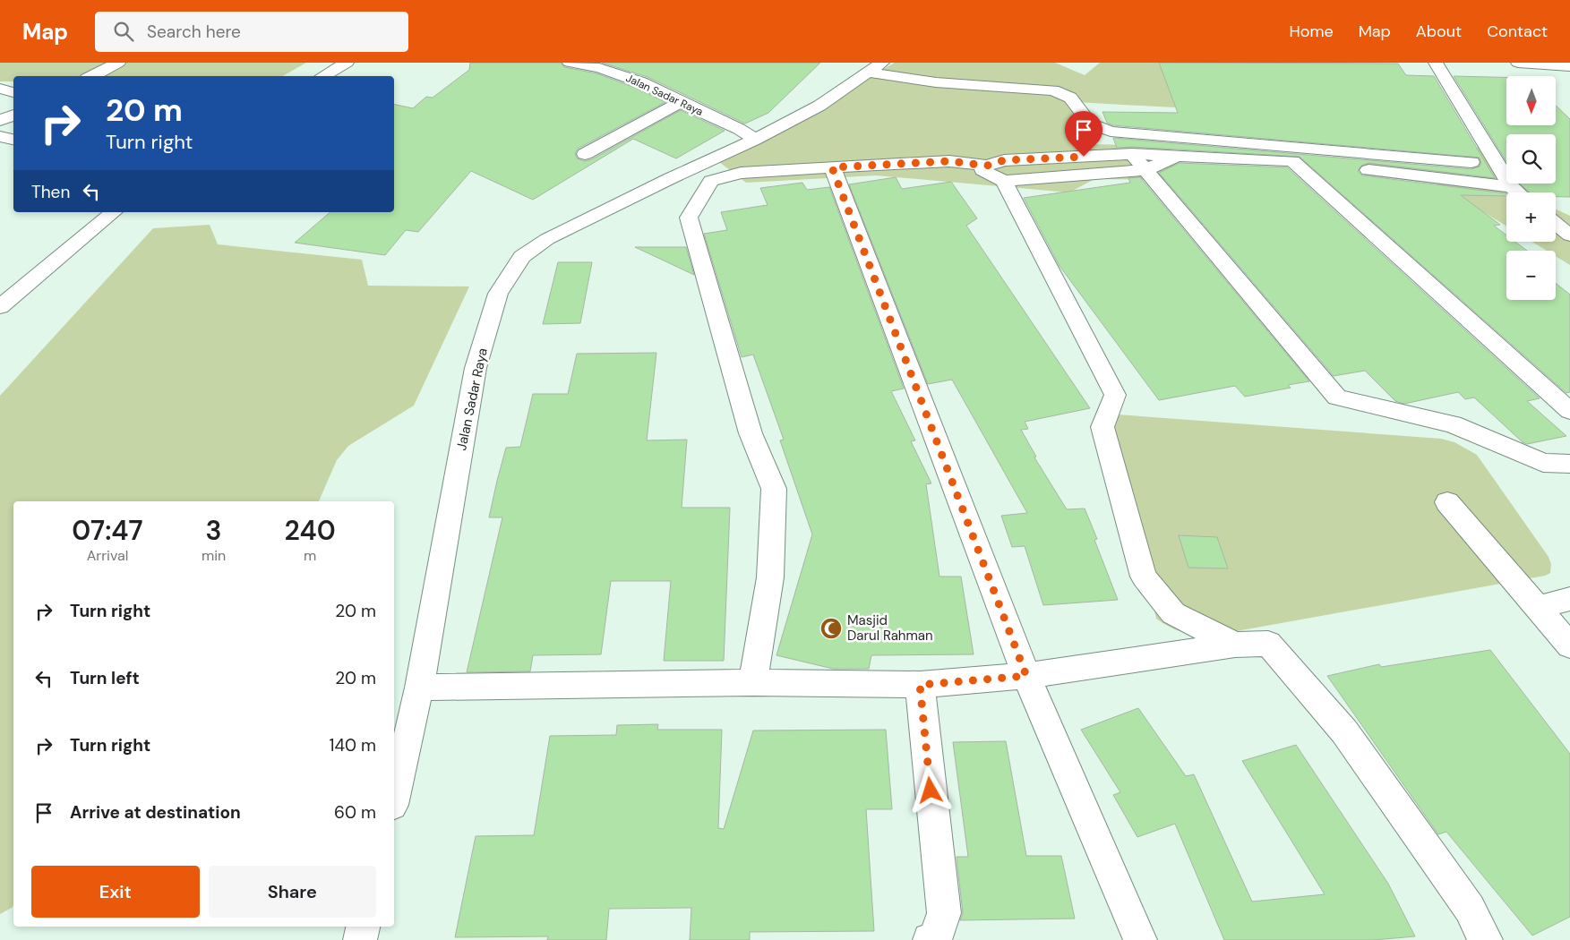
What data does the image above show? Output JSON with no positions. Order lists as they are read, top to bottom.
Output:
{
  "streets": {
    "street": ["Jalan Sadar Raya"]
  },
  "places": {
    "mosque": ["Masjid Darul Rahman"]
  },
  "north": "bottom",
  "page": {
    "header": "Map",
    "search": "Search here",
    "nav": [
      "Home",
      "Map",
      "About",
      "Contact"
    ],
    "map_buttons": ["+", "−"],
    "turn": ["20 m", "Turn right"],
    "then": "Then",
    "eta": [
      "07:47",
      "Arrival",
      "3",
      "min",
      "240",
      "m"
    ],
    "list": [
      {
        "name": "Turn right",
        "value": "20 m"
      },
      {
        "name": "Turn left",
        "value": "20 m"
      },
      {
        "name": "Turn right",
        "value": "140 m"
      },
      {
        "name": "Arrive at destination",
        "value": "60 m"
      }
    ],
    "buttons": ["Exit", "Share"]
  }
}
